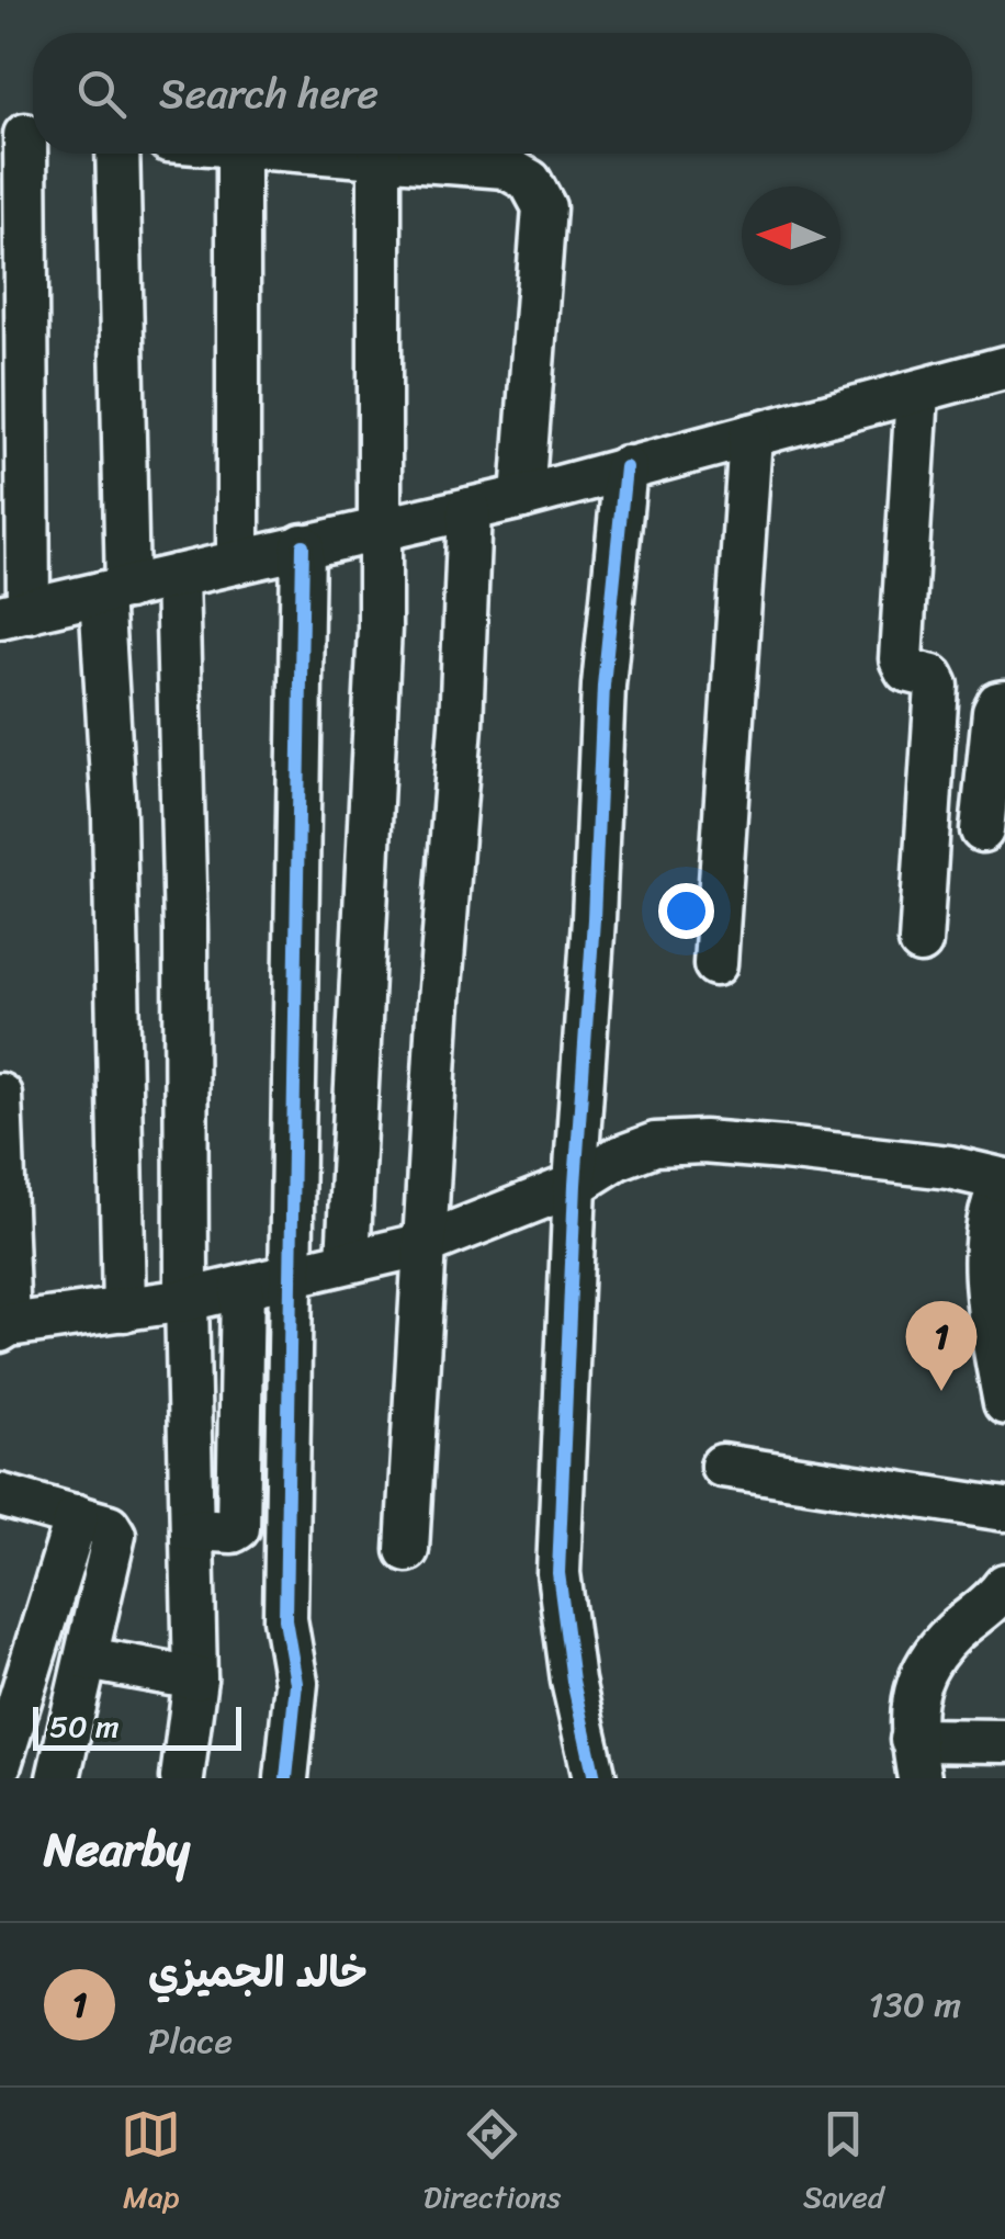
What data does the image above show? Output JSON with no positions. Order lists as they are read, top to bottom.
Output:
{
  "scale_bar": "50 m",
  "north": "left",
  "page": {
    "search": "Search here",
    "pins": "1",
    "scale": "50 m",
    "heading": "Nearby",
    "list": [
      {
        "mark": "1",
        "name": "خالد الجميزي",
        "note": "Place",
        "value": "130 m"
      }
    ],
    "nav": ["Map", "Directions", "Saved"]
  }
}
